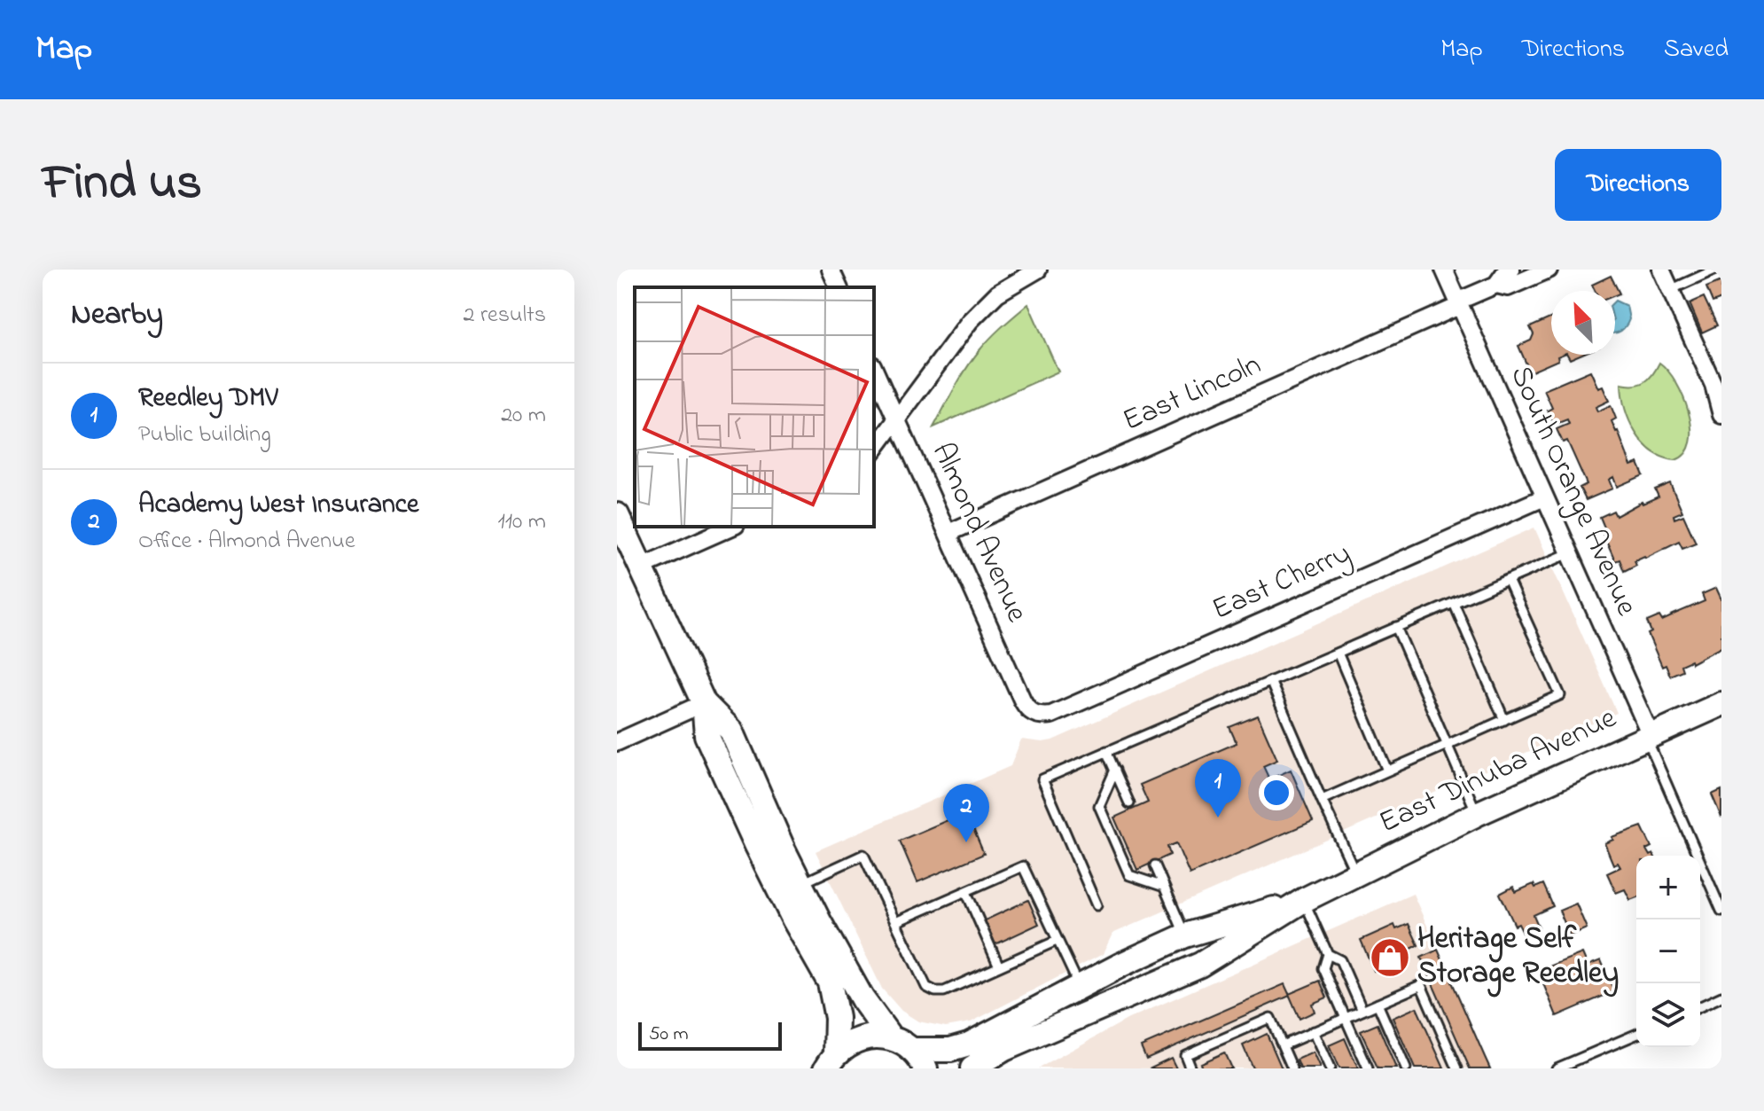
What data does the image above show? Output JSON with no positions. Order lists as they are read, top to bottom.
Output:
{
  "streets": {
    "street": [
      "East Lincoln",
      "South Orange Avenue",
      "Almond Avenue",
      "East Cherry",
      "East Dinuba Avenue"
    ]
  },
  "crossings": [
    ["East Lincoln", "South Orange Avenue"],
    ["East Lincoln", "Almond Avenue"],
    ["South Orange Avenue", "East Cherry"],
    ["South Orange Avenue", "East Dinuba Avenue"],
    ["Almond Avenue", "East Cherry"]
  ],
  "places": {
    "shop": ["Heritage Self Storage Reedley"]
  },
  "scale_bar": "50 m",
  "north": "top left",
  "page": {
    "header": "Map",
    "nav": ["Map", "Directions", "Saved"],
    "title": "Find us",
    "buttons": "Directions",
    "heading": ["Nearby", "2 results"],
    "list": [
      {
        "mark": "1",
        "name": "Reedley DMV",
        "note": "Public building",
        "value": "20 m"
      },
      {
        "mark": "2",
        "name": "Academy West Insurance",
        "note": "Office · Almond Avenue",
        "value": "110 m"
      }
    ],
    "pins": ["1", "2"],
    "map_buttons": ["+", "−"],
    "scale": "50 m"
  }
}
